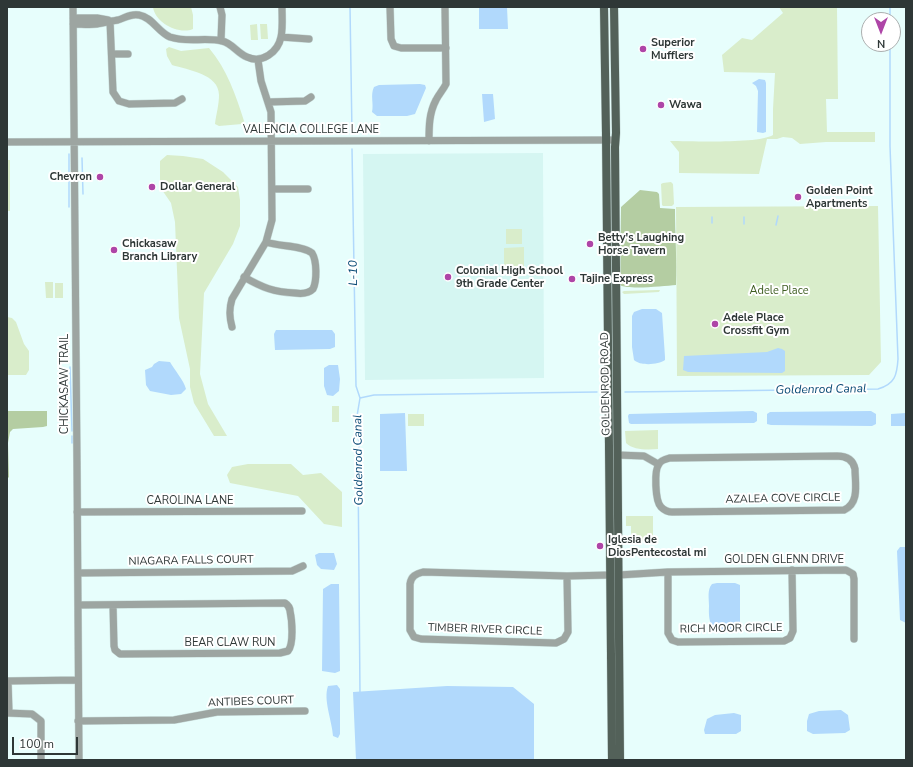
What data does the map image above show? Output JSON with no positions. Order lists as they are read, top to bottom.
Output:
{
  "streets": {
    "main road": ["GOLDENROD ROAD"],
    "street": [
      "VALENCIA COLLEGE LANE",
      "CHICKASAW TRAIL",
      "AZALEA COVE CIRCLE",
      "CAROLINA LANE",
      "GOLDEN GLENN DRIVE",
      "NIAGARA FALLS COURT",
      "RICH MOOR CIRCLE",
      "TIMBER RIVER CIRCLE",
      "BEAR CLAW RUN",
      "ANTIBES COURT"
    ]
  },
  "crossings": [
    ["VALENCIA COLLEGE LANE", "CHICKASAW TRAIL"],
    ["VALENCIA COLLEGE LANE", "GOLDENROD ROAD"],
    ["CHICKASAW TRAIL", "CAROLINA LANE"],
    ["CHICKASAW TRAIL", "NIAGARA FALLS COURT"],
    ["CHICKASAW TRAIL", "BEAR CLAW RUN"],
    ["CHICKASAW TRAIL", "ANTIBES COURT"],
    ["GOLDENROD ROAD", "GOLDEN GLENN DRIVE"],
    ["GOLDENROD ROAD", "TIMBER RIVER CIRCLE"],
    ["GOLDEN GLENN DRIVE", "RICH MOOR CIRCLE"]
  ],
  "water": ["L-10", "Goldenrod Canal"],
  "parks": ["Adele Place"],
  "places": [
    "Superior Mufflers",
    "Wawa",
    "Chevron",
    "Dollar General",
    "Golden Point Apartments",
    "Betty's Laughing Horse Tavern",
    "Chickasaw Branch Library",
    "Colonial High School 9th Grade Center",
    "Tajine Express",
    "Adele Place Crossfit Gym",
    "Iglesia de DiosPentecostal mi"
  ],
  "scale_bar": "100 m",
  "north": "bottom"
}
